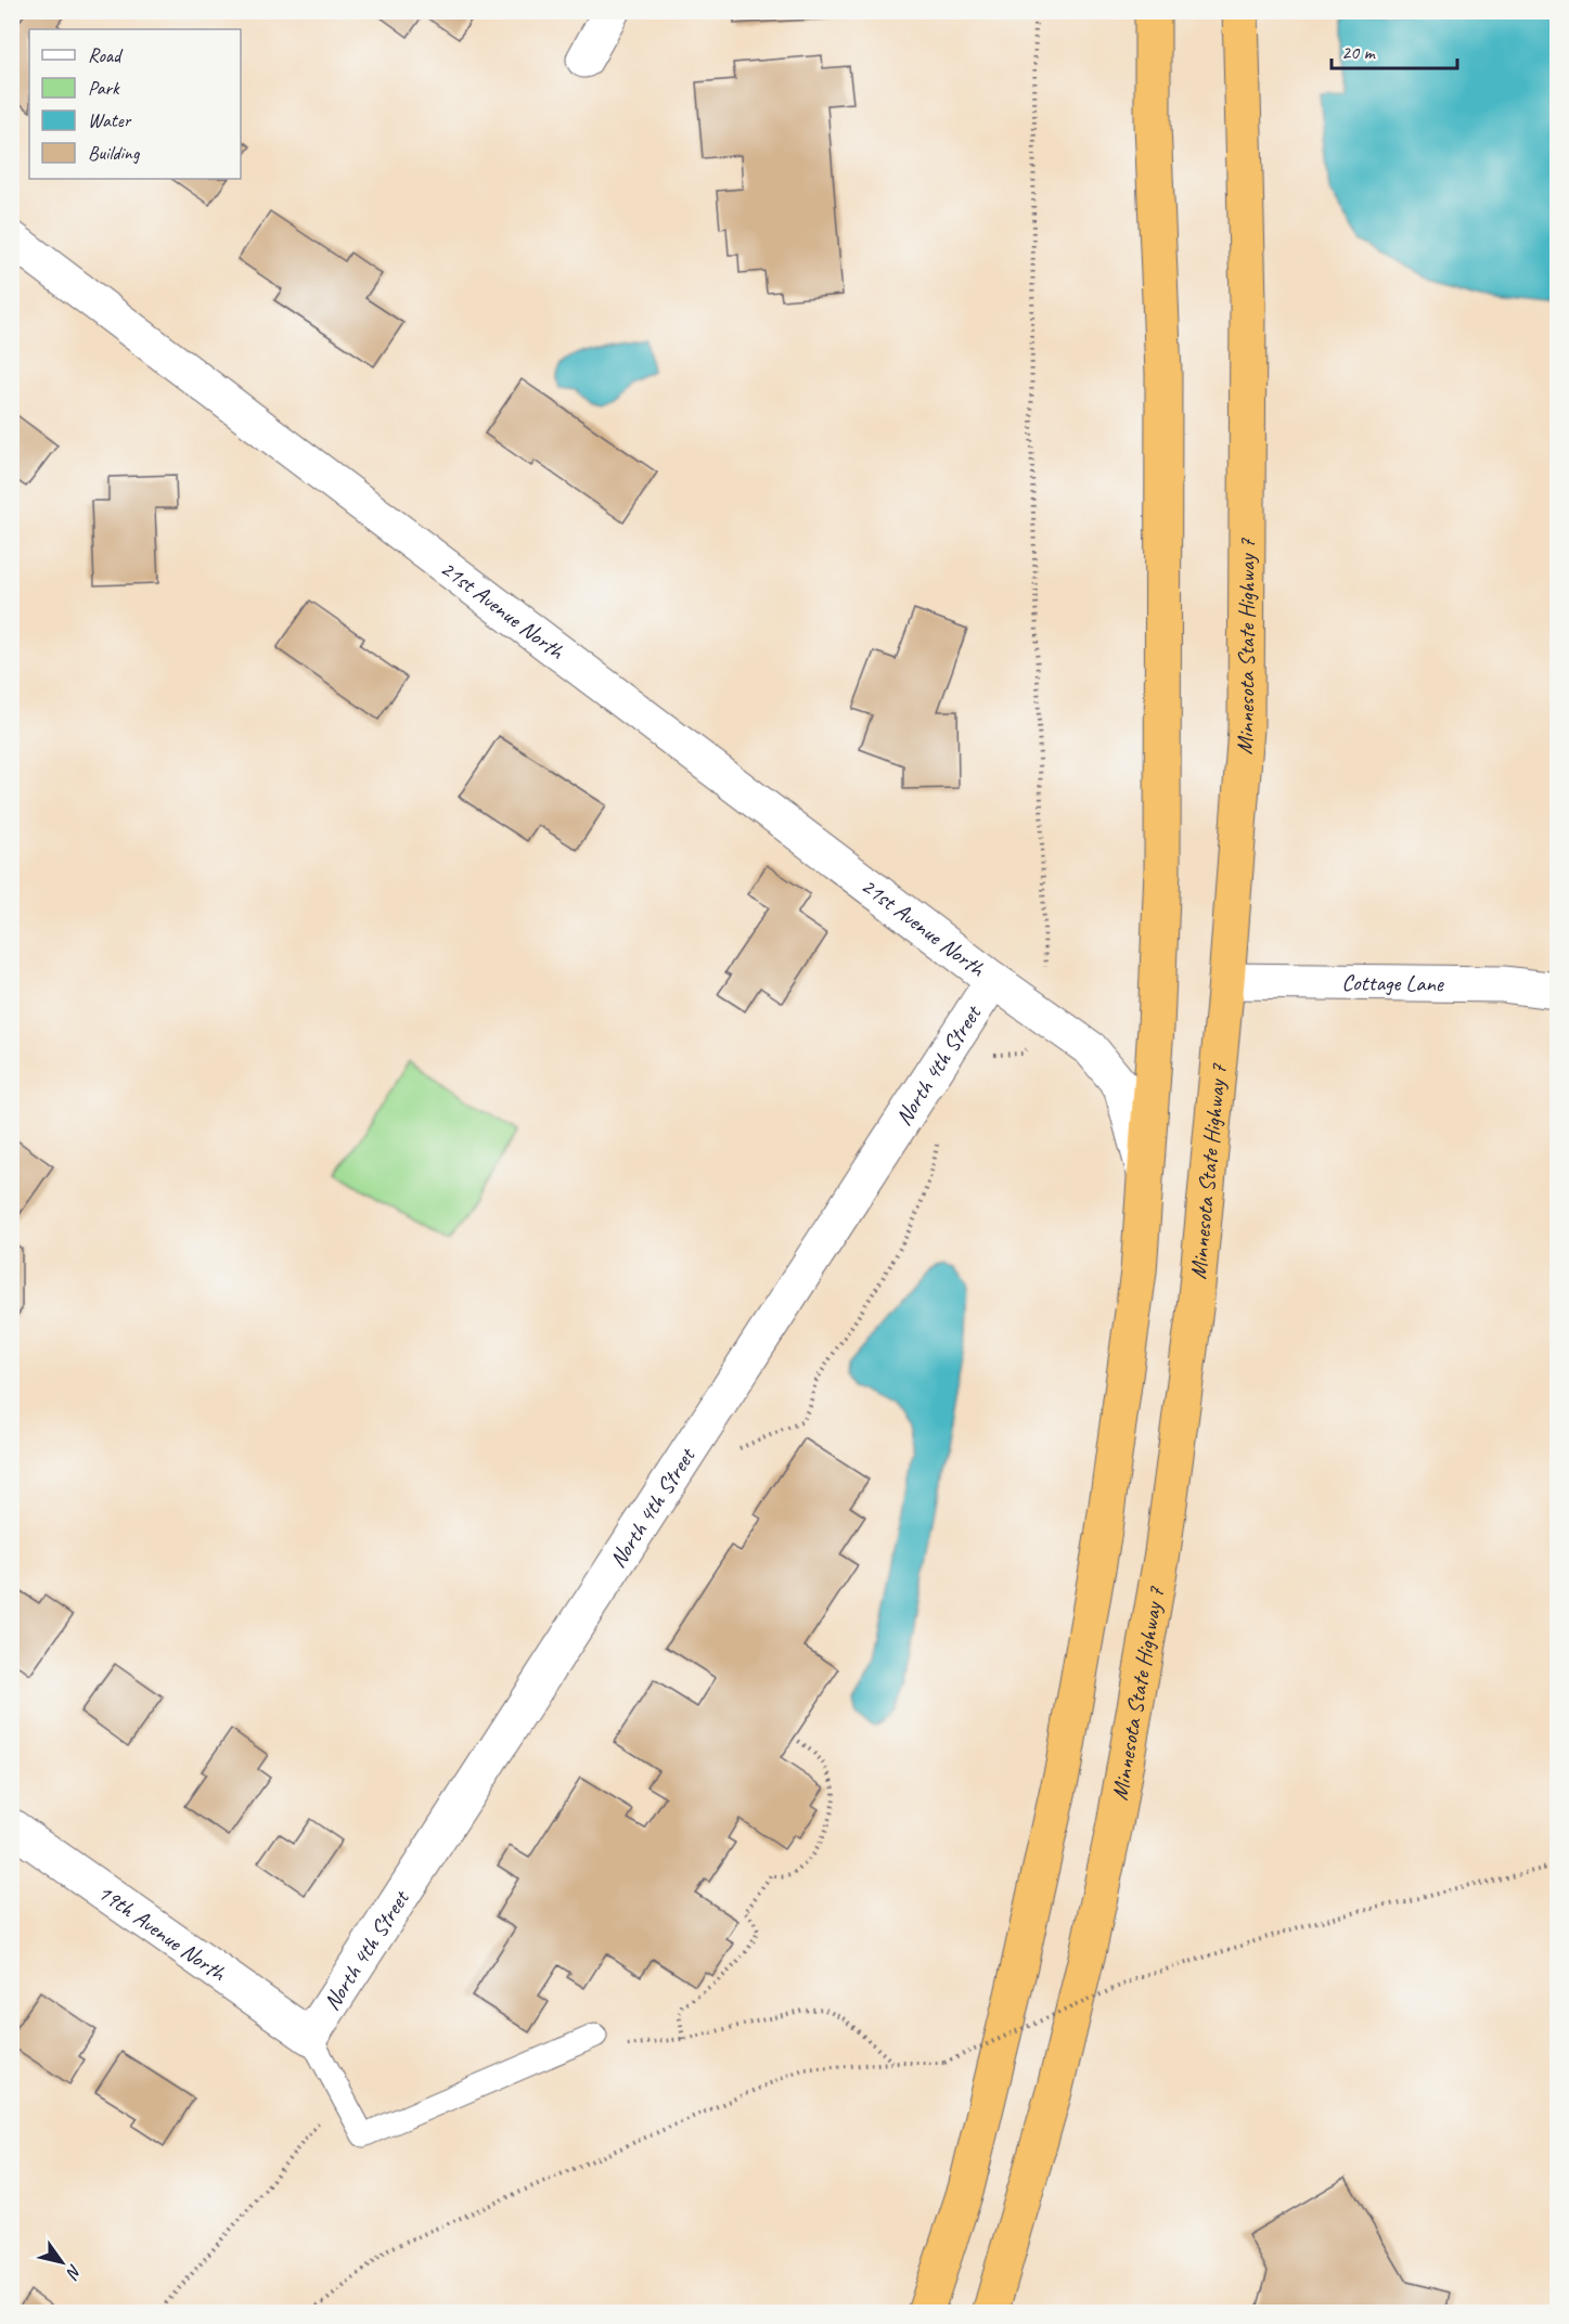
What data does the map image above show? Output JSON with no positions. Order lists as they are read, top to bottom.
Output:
{
  "streets": {
    "highway": ["Minnesota State Highway 7"],
    "street": [
      "21st Avenue North",
      "Cottage Lane",
      "North 4th Street",
      "19th Avenue North"
    ]
  },
  "crossings": [
    ["21st Avenue North", "North 4th Street"],
    ["Minnesota State Highway 7", "Cottage Lane"],
    ["North 4th Street", "19th Avenue North"]
  ],
  "legend": [
    "Road",
    "Park",
    "Water",
    "Building"
  ],
  "scale_bar": "20 m",
  "north": "bottom right"
}
